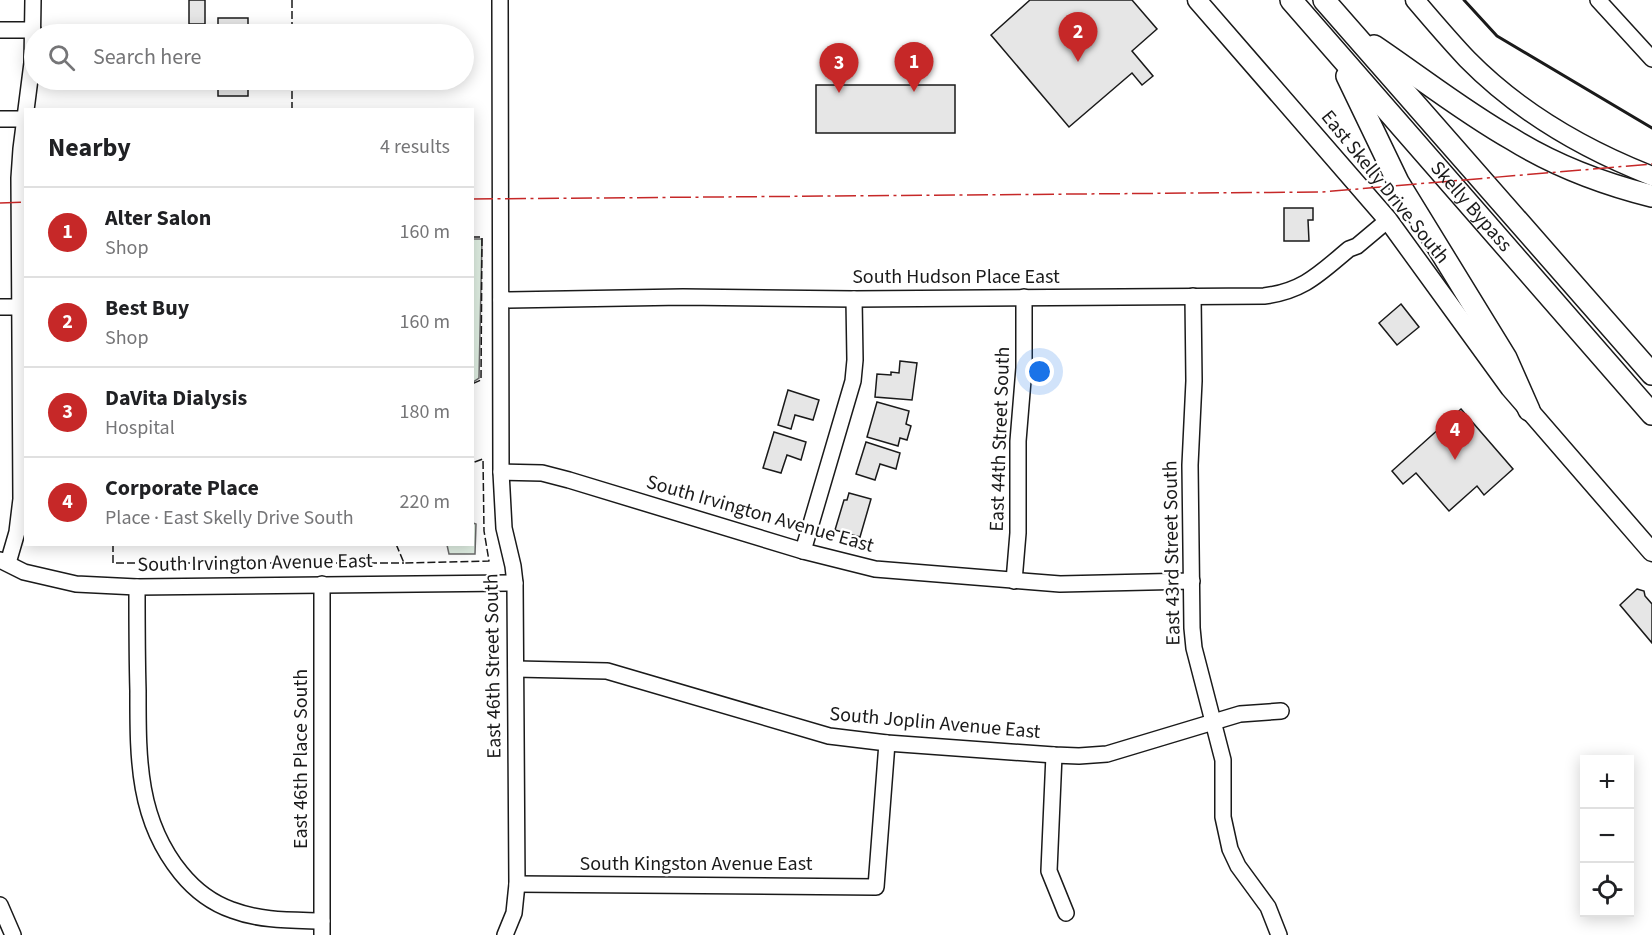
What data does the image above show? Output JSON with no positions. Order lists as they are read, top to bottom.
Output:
{
  "streets": {
    "highway": ["Skelly Bypass"],
    "main road": ["East Skelly Drive South"],
    "street": [
      "South Hudson Place East",
      "East 44th Street South",
      "South Irvington Avenue East",
      "East 43rd Street South",
      "East 46th Street South",
      "South Joplin Avenue East",
      "East 46th Place South",
      "South Kingston Avenue East"
    ]
  },
  "crossings": [
    ["East Skelly Drive South", "South Hudson Place East"],
    ["South Hudson Place East", "East 44th Street South"],
    ["South Hudson Place East", "East 43rd Street South"],
    ["South Hudson Place East", "East 46th Street South"],
    ["East 44th Street South", "South Irvington Avenue East"],
    ["South Irvington Avenue East", "East 43rd Street South"],
    ["South Irvington Avenue East", "East 46th Street South"],
    ["South Irvington Avenue East", "East 46th Place South"],
    ["East 43rd Street South", "South Joplin Avenue East"],
    ["East 46th Street South", "South Joplin Avenue East"],
    ["East 46th Street South", "South Kingston Avenue East"],
    ["South Joplin Avenue East", "South Kingston Avenue East"]
  ],
  "page": {
    "pins": [
      "2",
      "1",
      "3",
      "4"
    ],
    "search": "Search here",
    "heading": ["Nearby", "4 results"],
    "list": [
      {
        "mark": "1",
        "name": "Alter Salon",
        "note": "Shop",
        "value": "160 m"
      },
      {
        "mark": "2",
        "name": "Best Buy",
        "note": "Shop",
        "value": "160 m"
      },
      {
        "mark": "3",
        "name": "DaVita Dialysis",
        "note": "Hospital",
        "value": "180 m"
      },
      {
        "mark": "4",
        "name": "Corporate Place",
        "note": "Place · East Skelly Drive South",
        "value": "220 m"
      }
    ],
    "map_buttons": ["+", "−"]
  }
}
